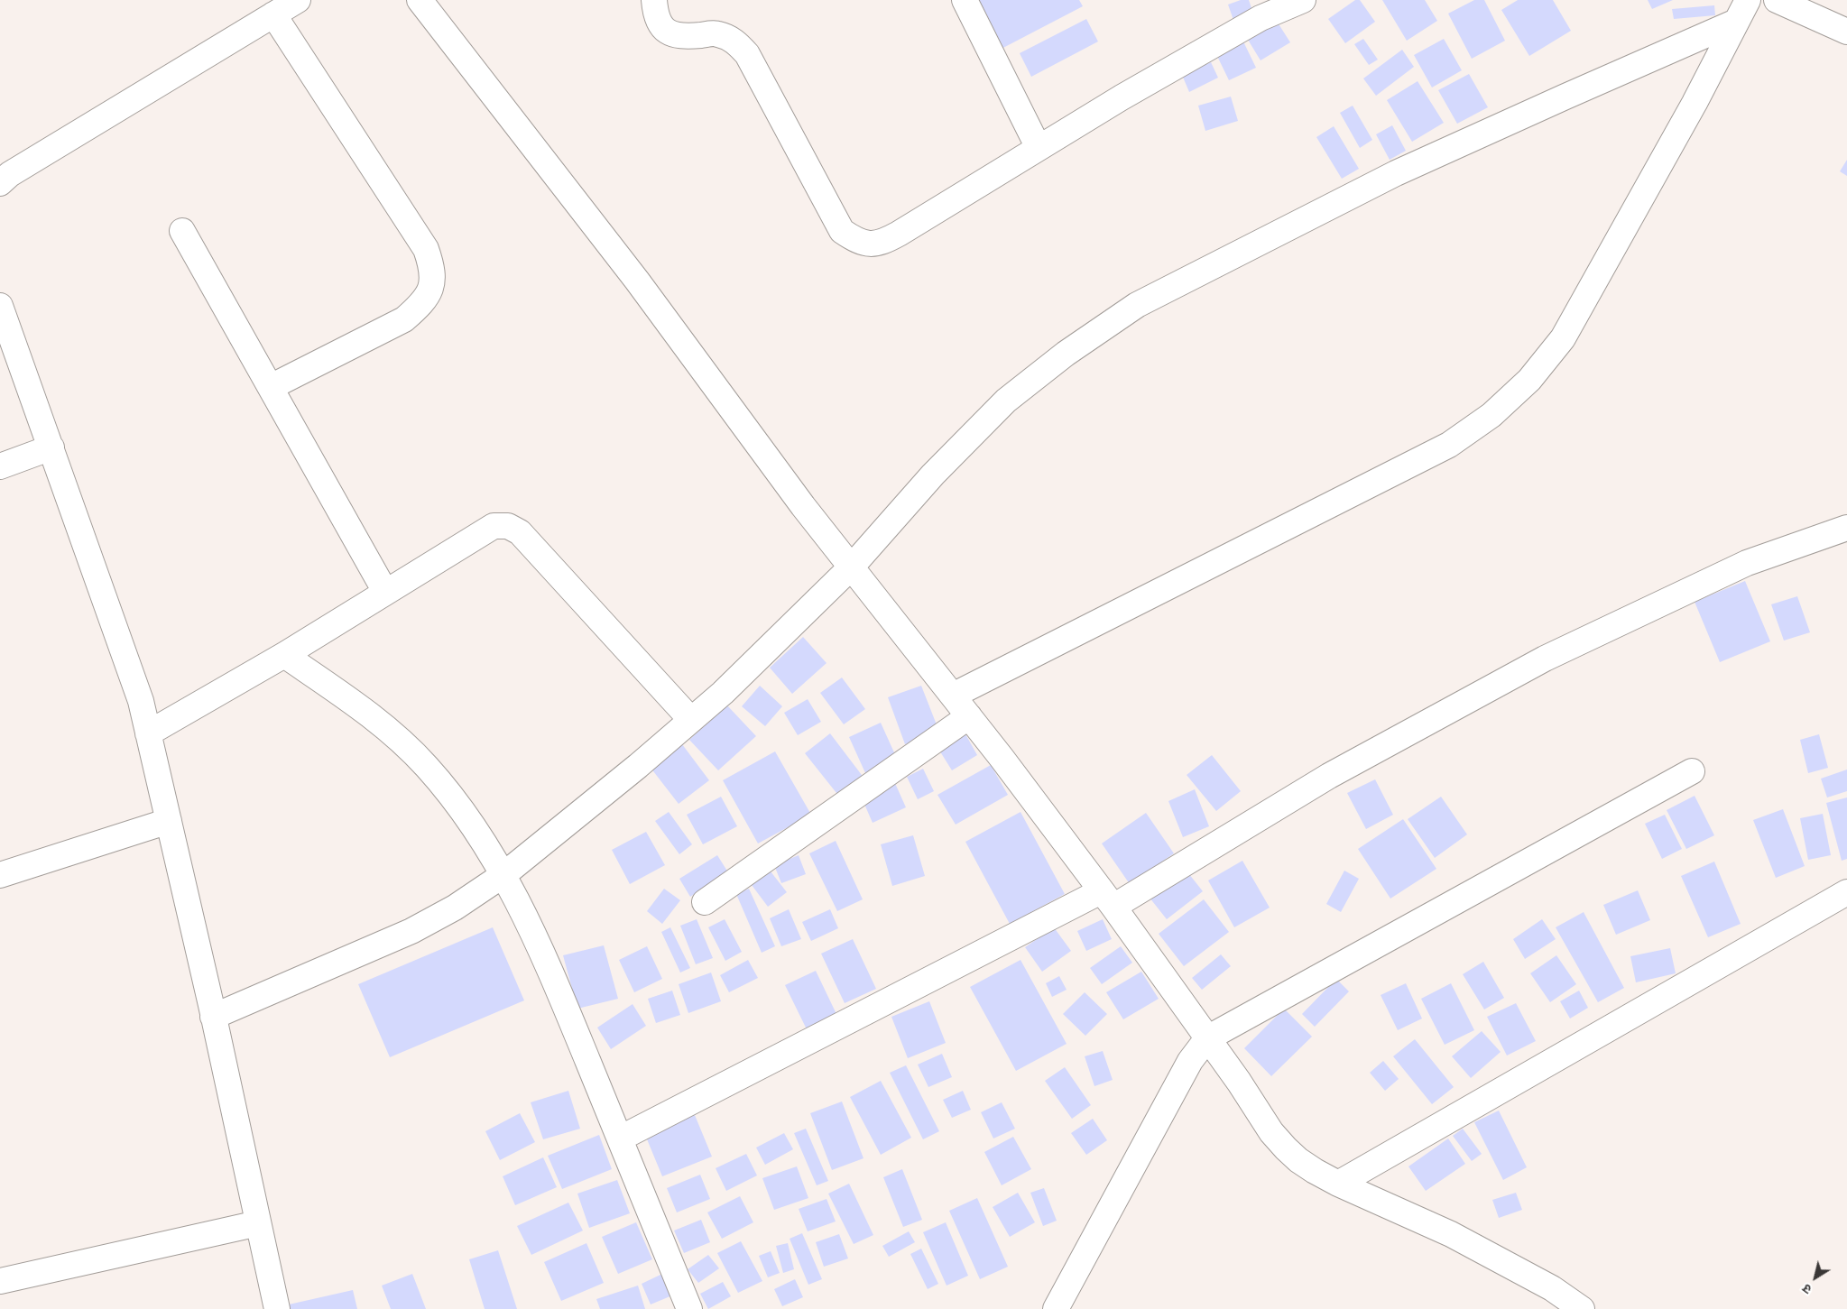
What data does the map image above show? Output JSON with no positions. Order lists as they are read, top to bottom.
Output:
{
  "north": "bottom left"
}
